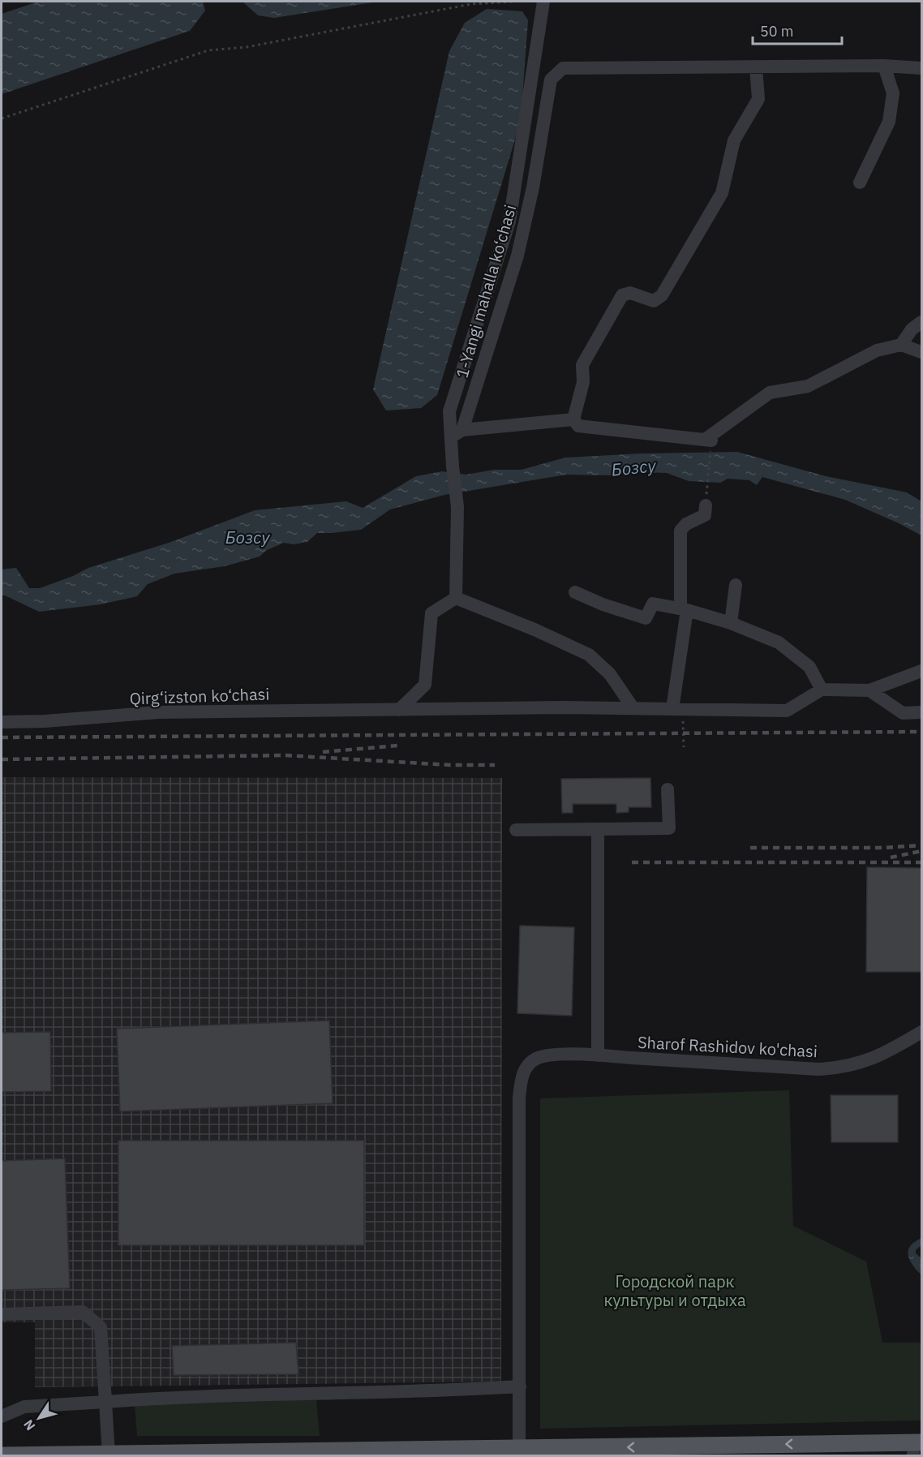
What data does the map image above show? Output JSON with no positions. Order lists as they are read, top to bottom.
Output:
{
  "streets": {
    "street": ["1-Yangi mahalla ko‘chasi", "Qirg‘izston ko‘chasi", "Sharof Rashidov ko'chasi"]
  },
  "water": ["Бозсу"],
  "parks": ["Городской парк культуры и отдыха"],
  "scale_bar": "50 m",
  "north": "bottom left"
}
